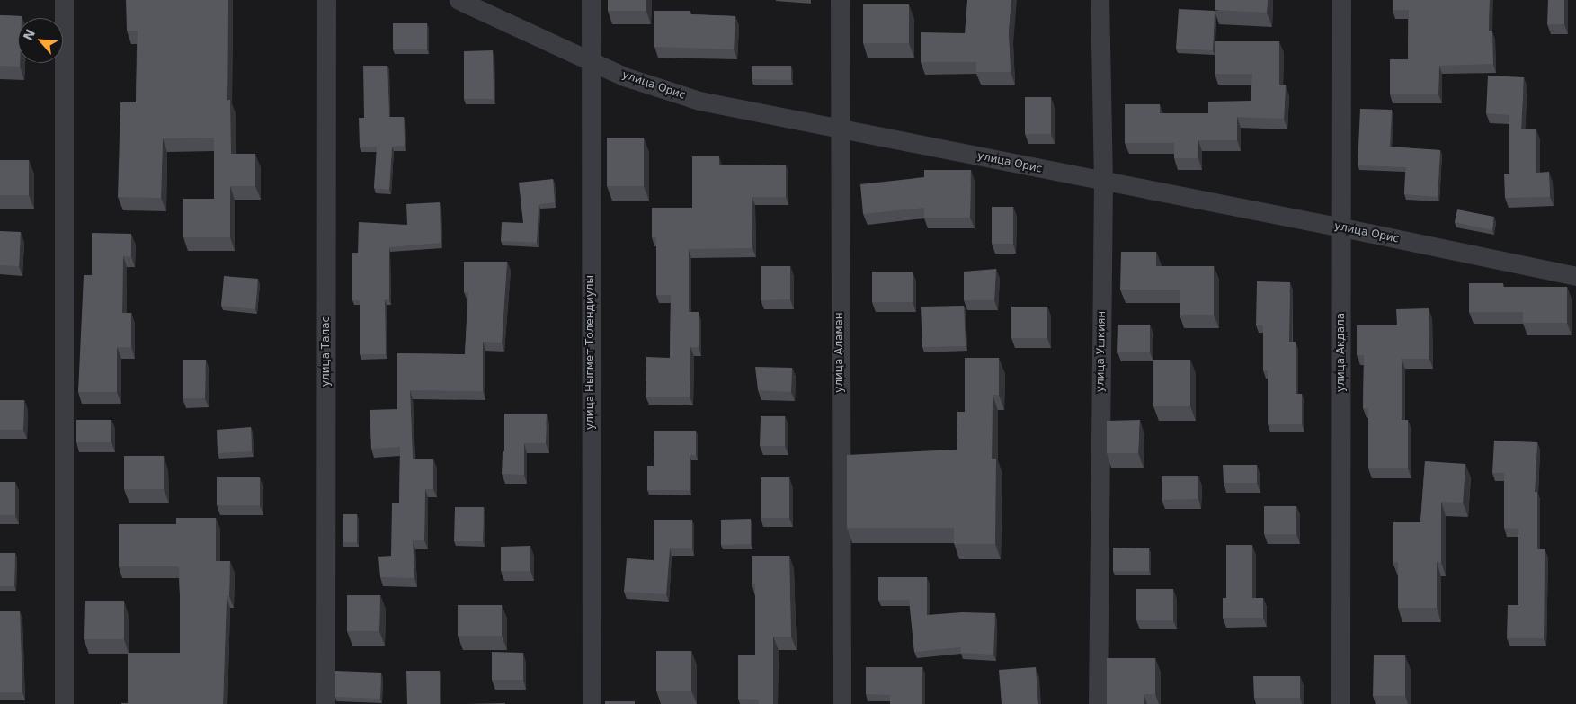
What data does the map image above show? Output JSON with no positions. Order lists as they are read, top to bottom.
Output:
{
  "streets": {
    "street": [
      "улица Орис",
      "улица Талас",
      "улица Ушкиян",
      "улица Ныгмет Толендиулы",
      "улица Аламан",
      "улица Акдала"
    ]
  },
  "crossings": [
    ["улица Орис", "улица Ушкиян"],
    ["улица Орис", "улица Ныгмет Толендиулы"],
    ["улица Орис", "улица Аламан"],
    ["улица Орис", "улица Акдала"]
  ],
  "north": "top left"
}
